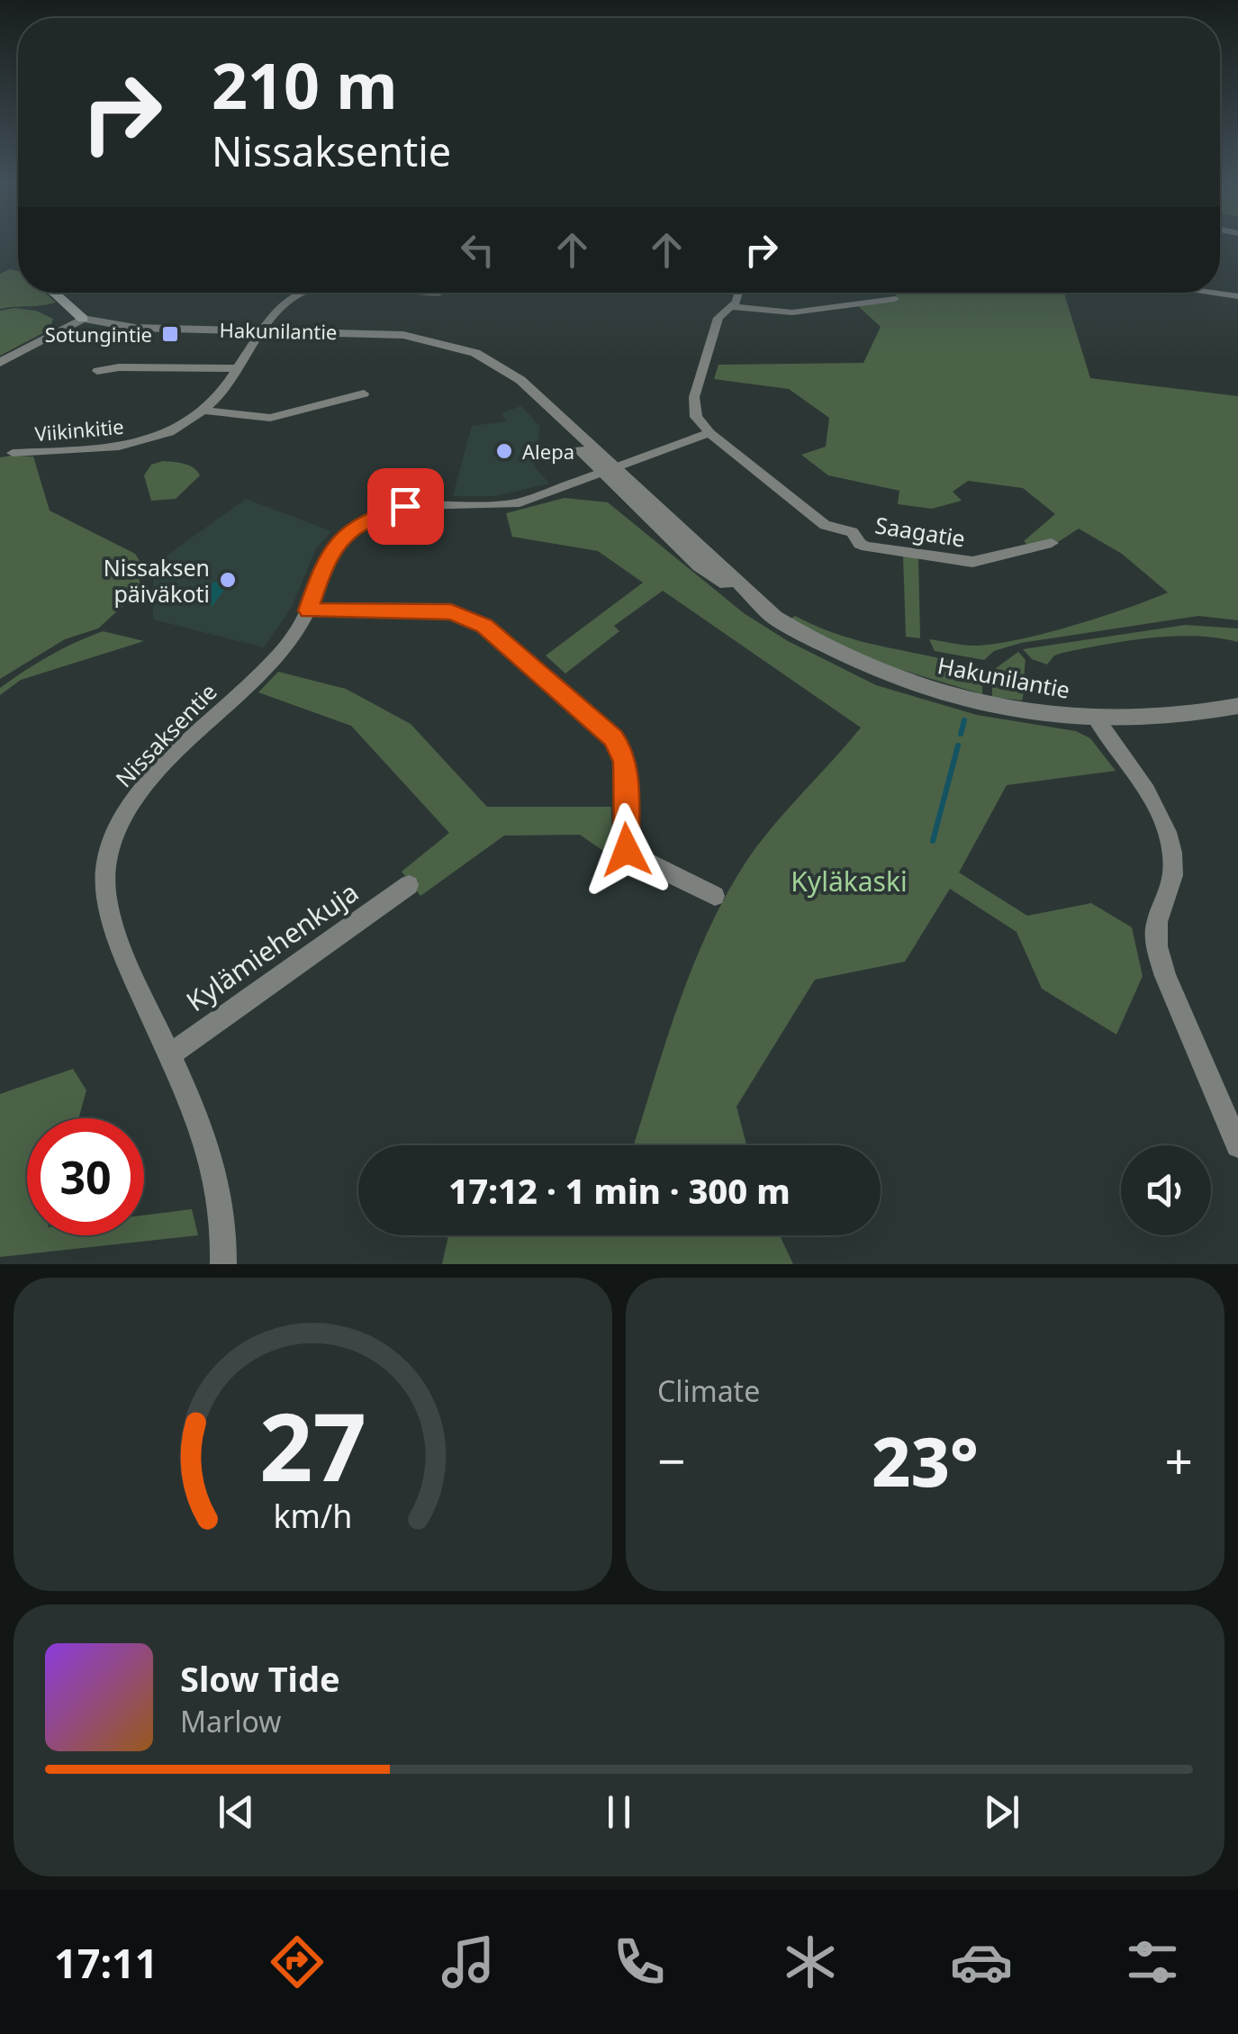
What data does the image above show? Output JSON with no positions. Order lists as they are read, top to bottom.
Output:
{
  "streets": {
    "street": [
      "Hakunilantie",
      "Viikinkitie",
      "Saagatie",
      "Nissaksentie",
      "Kylämiehenkuja"
    ]
  },
  "crossings": [
    ["Hakunilantie", "Viikinkitie"],
    ["Hakunilantie", "Nissaksentie"],
    ["Nissaksentie", "Kylämiehenkuja"]
  ],
  "parks": ["Kyläkaski"],
  "places": {
    "transit": ["Sotungintie"],
    "other": ["Alepa", "Nissaksen päiväkoti"]
  },
  "page": {
    "turn": ["210 m", "Nissaksentie"],
    "limit": "30",
    "trip": "17:12 · 1 min · 300 m",
    "tile": "Climate",
    "heat": ["−", "23°", "+"],
    "song": ["Slow Tide", "Marlow"],
    "tabs": "17:11",
    "gauge": ["27", "km/h"]
  }
}
